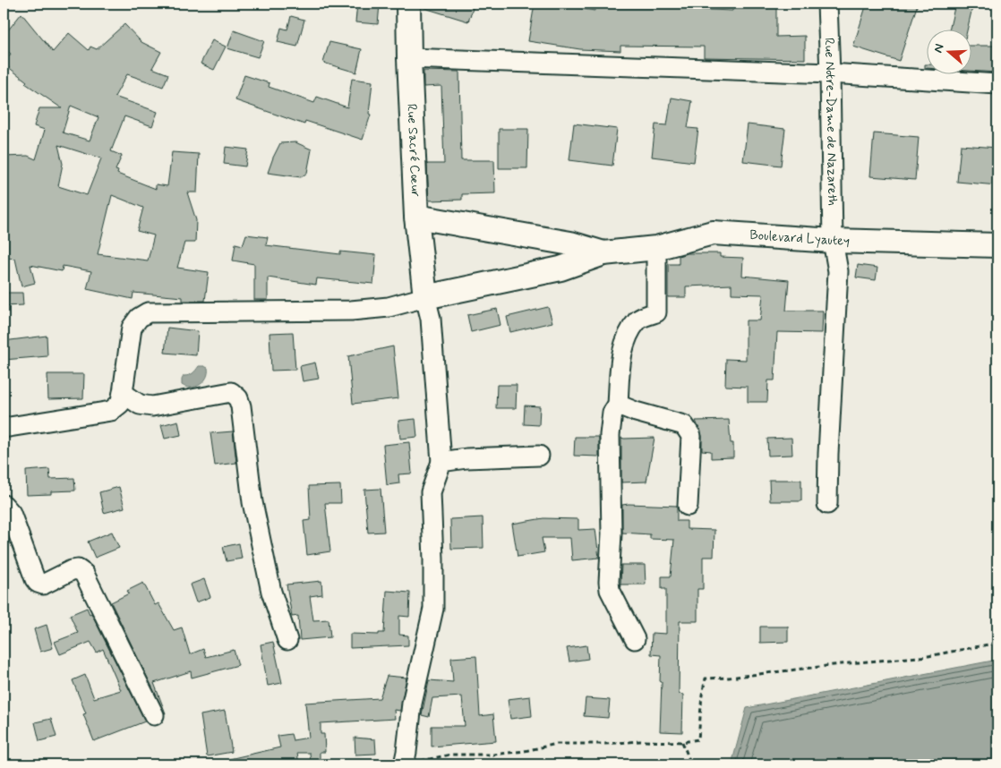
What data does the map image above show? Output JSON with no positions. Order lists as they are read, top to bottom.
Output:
{
  "streets": {
    "street": ["Rue Notre-Dame de Nazareth", "Rue Sacré Cœur", "Boulevard Lyautey"]
  },
  "crossings": [
    ["Rue Notre-Dame de Nazareth", "Boulevard Lyautey"],
    ["Rue Sacré Cœur", "Boulevard Lyautey"]
  ],
  "north": "left"
}
